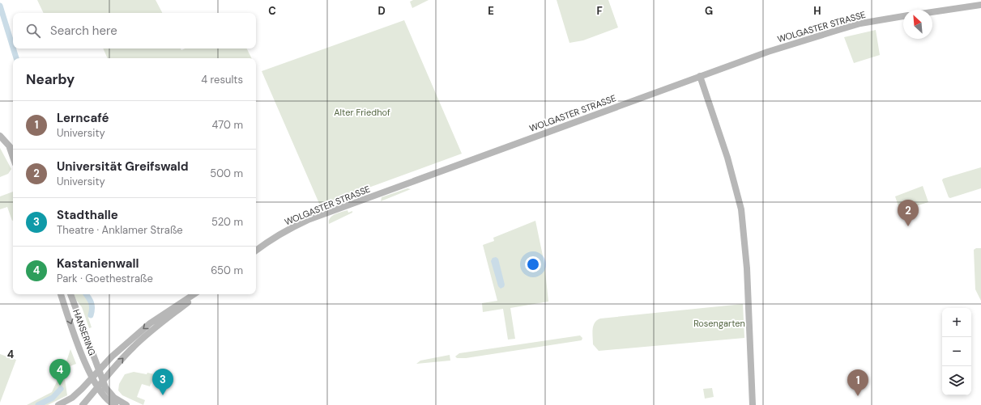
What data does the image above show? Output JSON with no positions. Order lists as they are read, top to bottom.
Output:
{
  "streets": {
    "main road": ["WOLGASTER STRASSE", "HANSERING"]
  },
  "parks": ["Alter Friedhof", "Rosengarten"],
  "north": "top left",
  "page": {
    "search": "Search here",
    "heading": ["Nearby", "4 results"],
    "list": [
      {
        "mark": "1",
        "name": "Lerncafé",
        "note": "University",
        "value": "470 m"
      },
      {
        "mark": "2",
        "name": "Universität Greifswald",
        "note": "University",
        "value": "500 m"
      },
      {
        "mark": "3",
        "name": "Stadthalle",
        "note": "Theatre · Anklamer Straße",
        "value": "520 m"
      },
      {
        "mark": "4",
        "name": "Kastanienwall",
        "note": "Park · Goethestraße",
        "value": "650 m"
      }
    ],
    "pins": [
      "2",
      "4",
      "3",
      "1"
    ],
    "map_buttons": ["+", "−"]
  },
  "grid": {
    "columns": [
      "C",
      "D",
      "E",
      "F",
      "G",
      "H"
    ],
    "rows": ["4"]
  }
}
